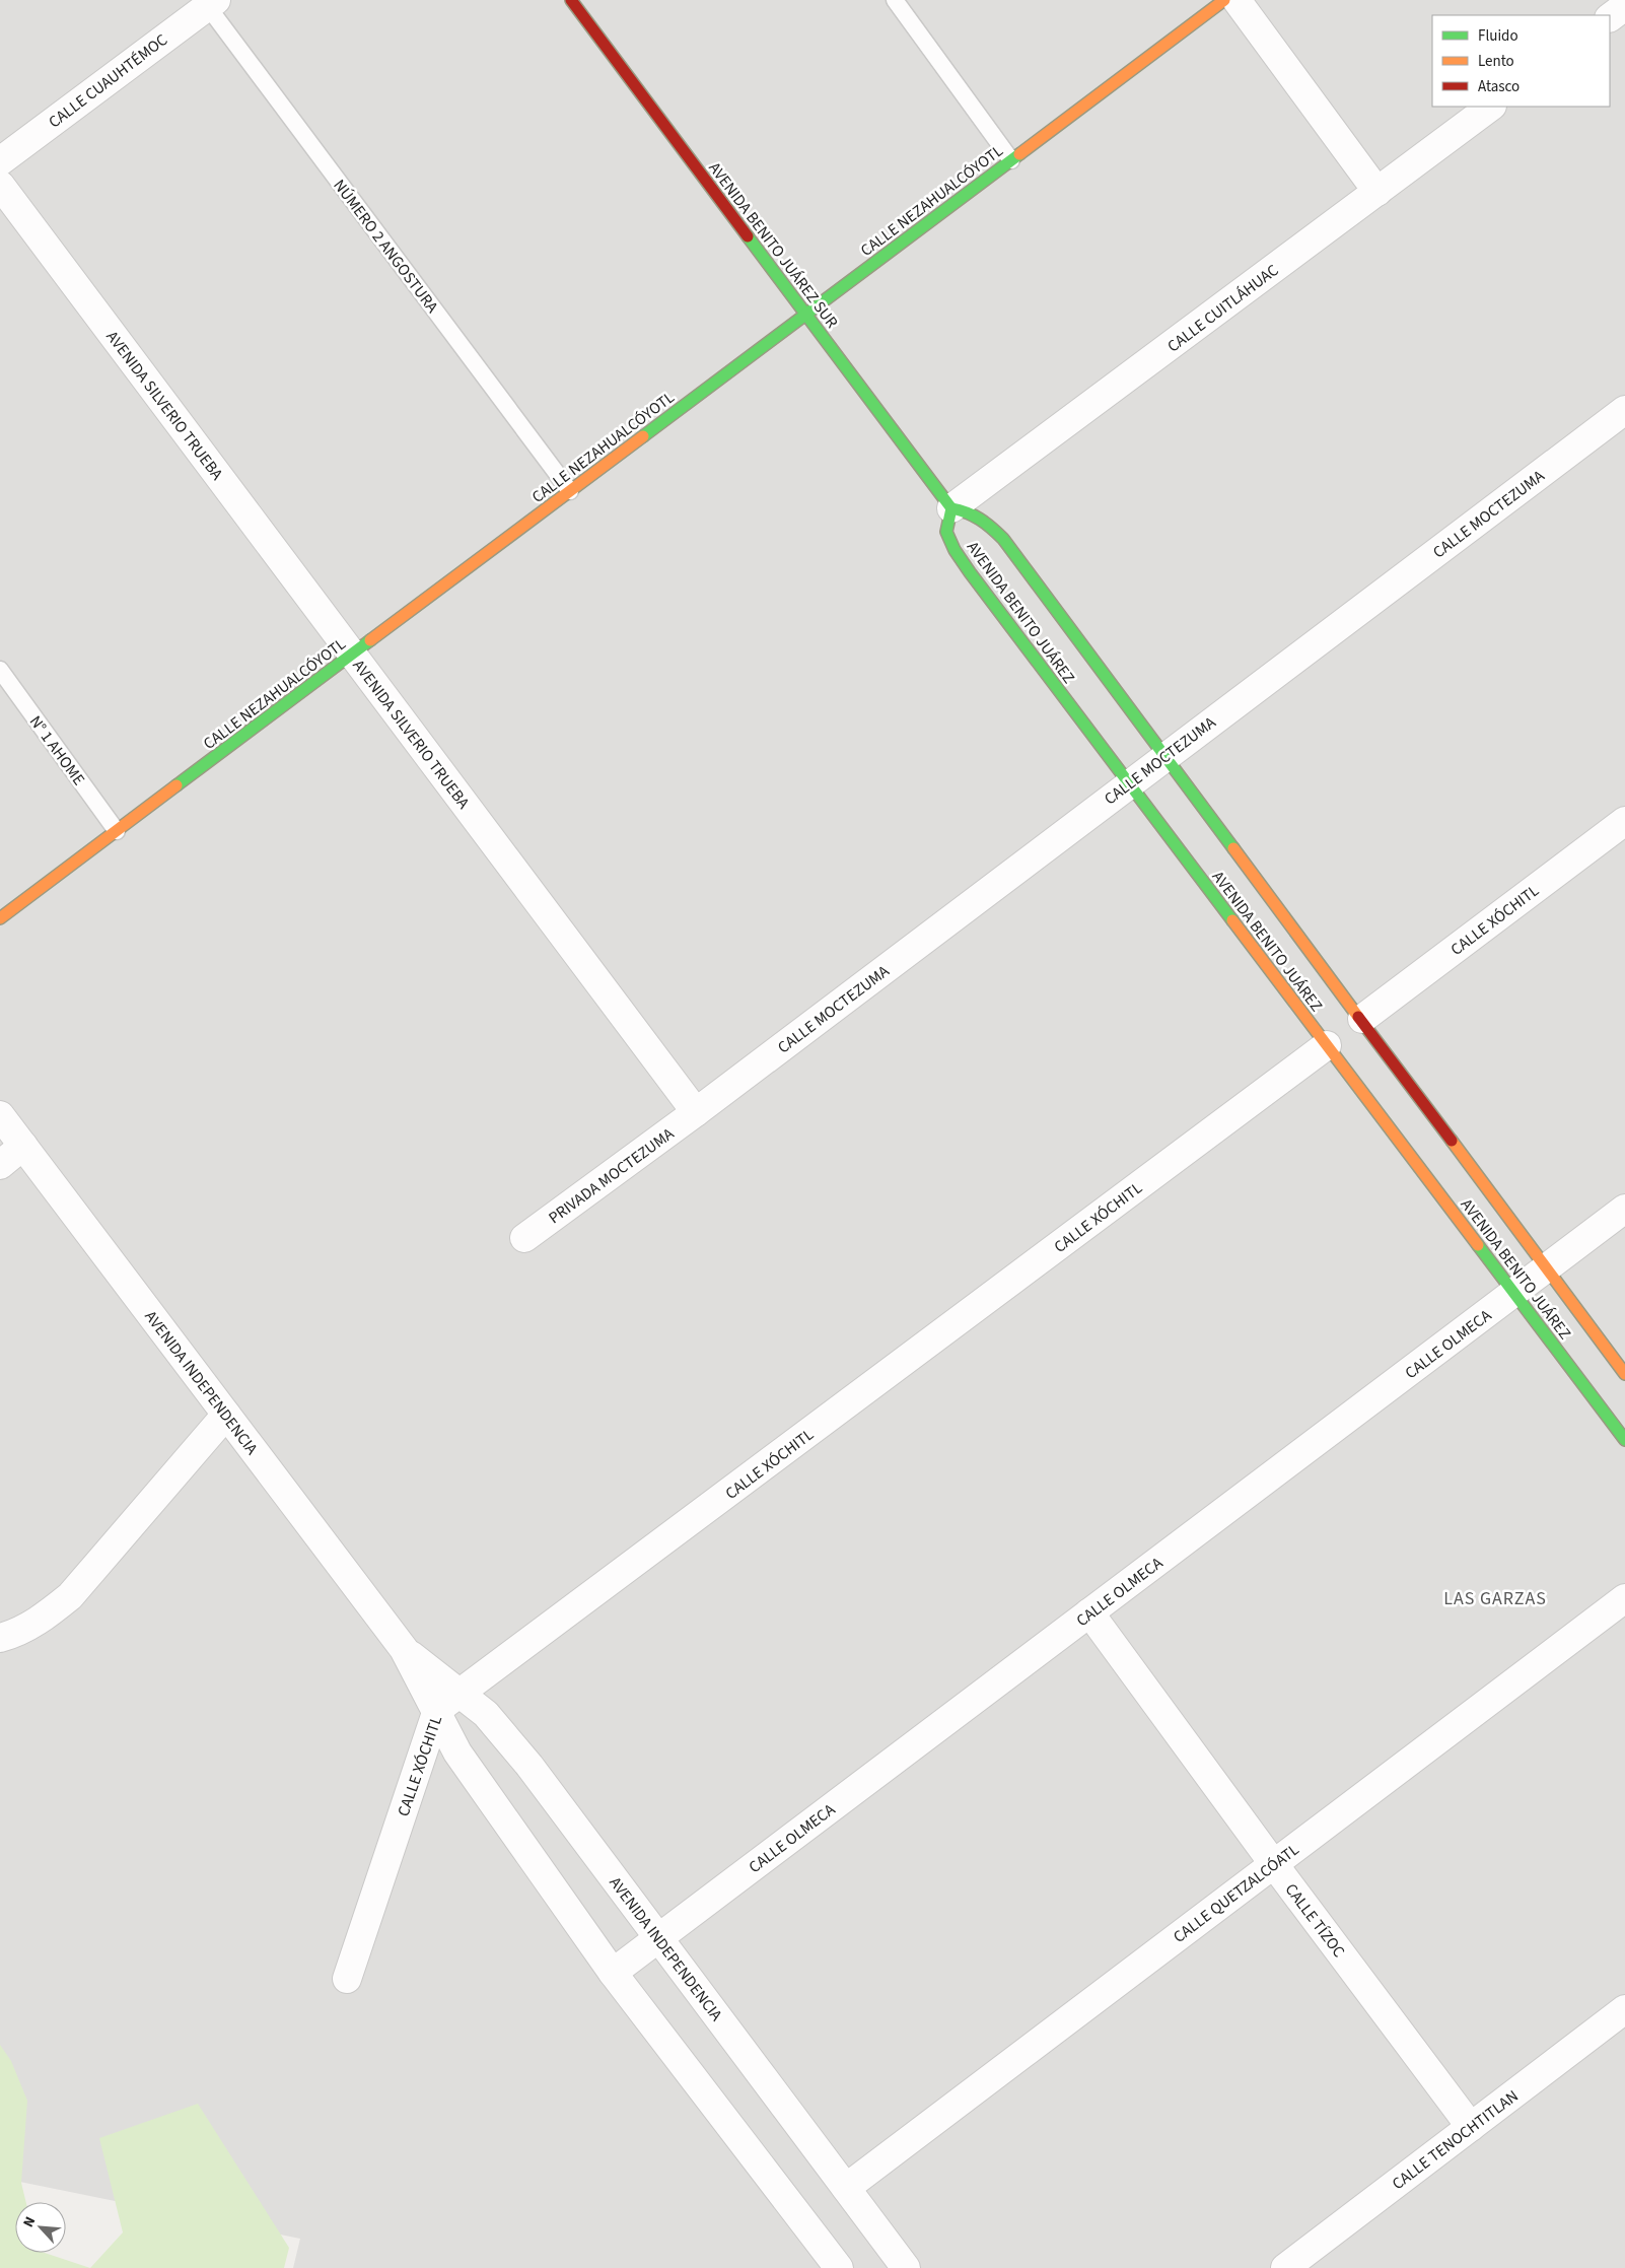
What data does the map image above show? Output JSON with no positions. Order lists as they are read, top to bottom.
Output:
{
  "streets": {
    "street": [
      "CALLE CUAUHTÉMOC",
      "CALLE NEZAHUALCÓYOTL",
      "AVENIDA BENITO JUÁREZ SUR",
      "CALLE CUITLÁHUAC",
      "AVENIDA SILVERIO TRUEBA",
      "CALLE MOCTEZUMA",
      "AVENIDA BENITO JUÁREZ",
      "CALLE XÓCHITL",
      "PRIVADA MOCTEZUMA",
      "CALLE OLMECA",
      "AVENIDA INDEPENDENCIA",
      "CALLE QUETZALCÓATL",
      "CALLE TÍZOC",
      "CALLE TENOCHTITLAN"
    ],
    "lane": ["NÚMERO 2 ANGOSTURA", "N° 1 AHOME"]
  },
  "crossings": [
    ["CALLE CUAUHTÉMOC", "NÚMERO 2 ANGOSTURA"],
    ["CALLE NEZAHUALCÓYOTL", "AVENIDA BENITO JUÁREZ SUR"],
    ["CALLE NEZAHUALCÓYOTL", "NÚMERO 2 ANGOSTURA"],
    ["CALLE NEZAHUALCÓYOTL", "AVENIDA SILVERIO TRUEBA"],
    ["CALLE NEZAHUALCÓYOTL", "N° 1 AHOME"],
    ["AVENIDA BENITO JUÁREZ SUR", "CALLE CUITLÁHUAC"],
    ["AVENIDA BENITO JUÁREZ SUR", "AVENIDA BENITO JUÁREZ"],
    ["CALLE CUITLÁHUAC", "AVENIDA BENITO JUÁREZ"],
    ["AVENIDA SILVERIO TRUEBA", "CALLE MOCTEZUMA"],
    ["AVENIDA SILVERIO TRUEBA", "PRIVADA MOCTEZUMA"],
    ["CALLE MOCTEZUMA", "AVENIDA BENITO JUÁREZ"],
    ["CALLE MOCTEZUMA", "PRIVADA MOCTEZUMA"],
    ["AVENIDA BENITO JUÁREZ", "CALLE XÓCHITL"],
    ["AVENIDA BENITO JUÁREZ", "CALLE OLMECA"],
    ["CALLE XÓCHITL", "AVENIDA INDEPENDENCIA"],
    ["CALLE OLMECA", "AVENIDA INDEPENDENCIA"],
    ["CALLE OLMECA", "CALLE TÍZOC"],
    ["AVENIDA INDEPENDENCIA", "CALLE QUETZALCÓATL"],
    ["CALLE QUETZALCÓATL", "CALLE TÍZOC"],
    ["CALLE TÍZOC", "CALLE TENOCHTITLAN"]
  ],
  "districts": ["LAS GARZAS"],
  "legend": ["Fluido", "Lento", "Atasco"],
  "north": "top left"
}
